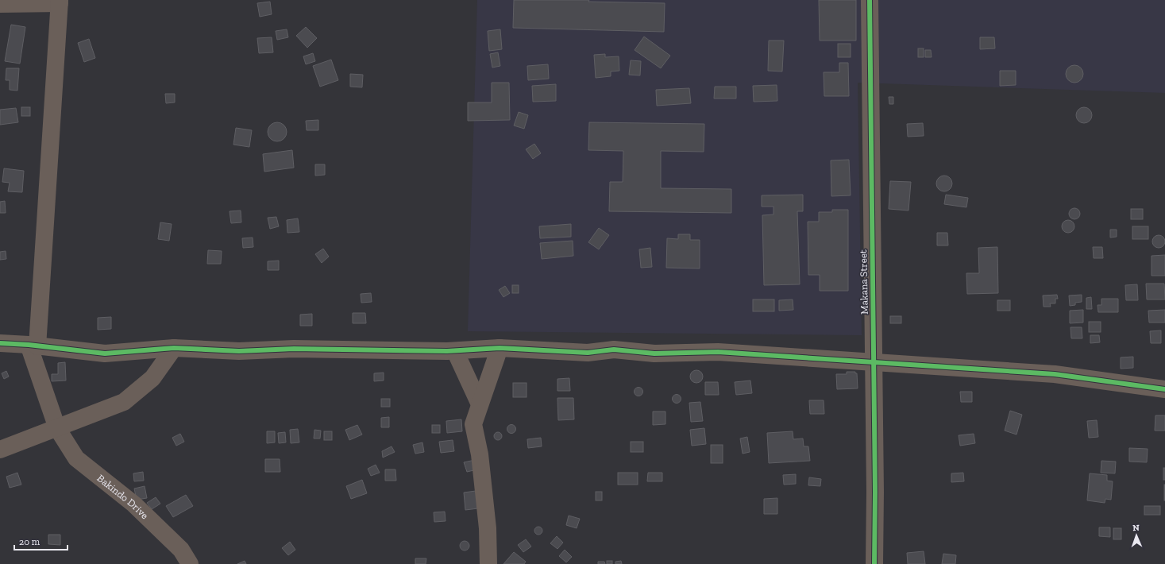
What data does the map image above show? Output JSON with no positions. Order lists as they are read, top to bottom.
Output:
{
  "streets": {
    "street": ["Makana Street", "Bakindo Drive"]
  },
  "scale_bar": "20 m",
  "north": "top"
}
